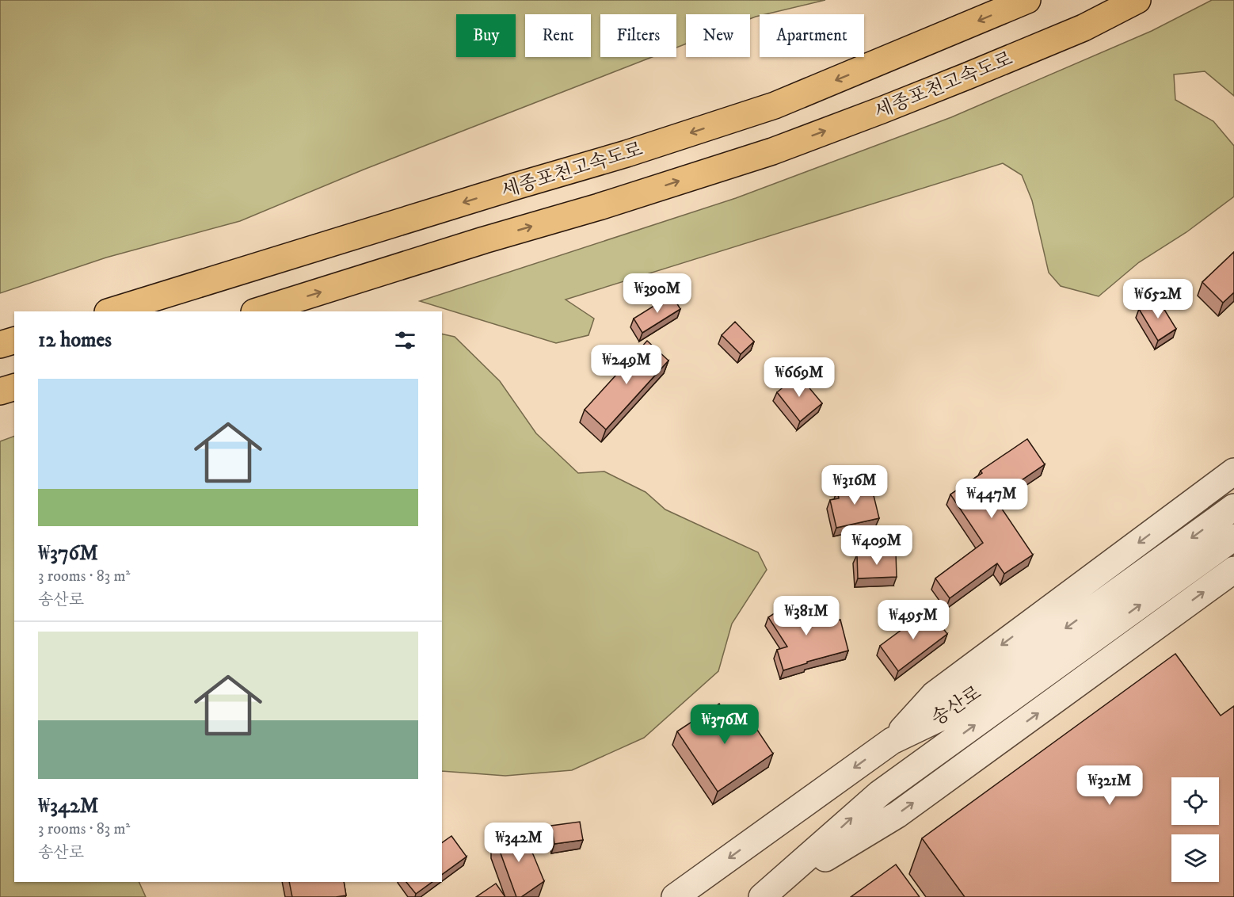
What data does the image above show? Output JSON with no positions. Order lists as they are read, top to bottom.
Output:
{
  "streets": {
    "highway": ["세종포천고속도로"],
    "street": ["송산로"]
  },
  "page": {
    "chip": [
      "Buy",
      "Rent",
      "Filters",
      "New",
      "Apartment"
    ],
    "price": [
      "₩390M",
      "₩652M",
      "₩249M",
      "₩669M",
      "₩316M",
      "₩447M",
      "₩409M",
      "₩381M",
      "₩495M",
      "₩376M",
      "₩321M",
      "₩342M"
    ],
    "heading": "12 homes",
    "list": [
      {
        "name": "₩376M",
        "note": "3 rooms · 83 m² · 송산로"
      },
      {
        "name": "₩342M",
        "note": "3 rooms · 83 m² · 송산로"
      }
    ]
  }
}
